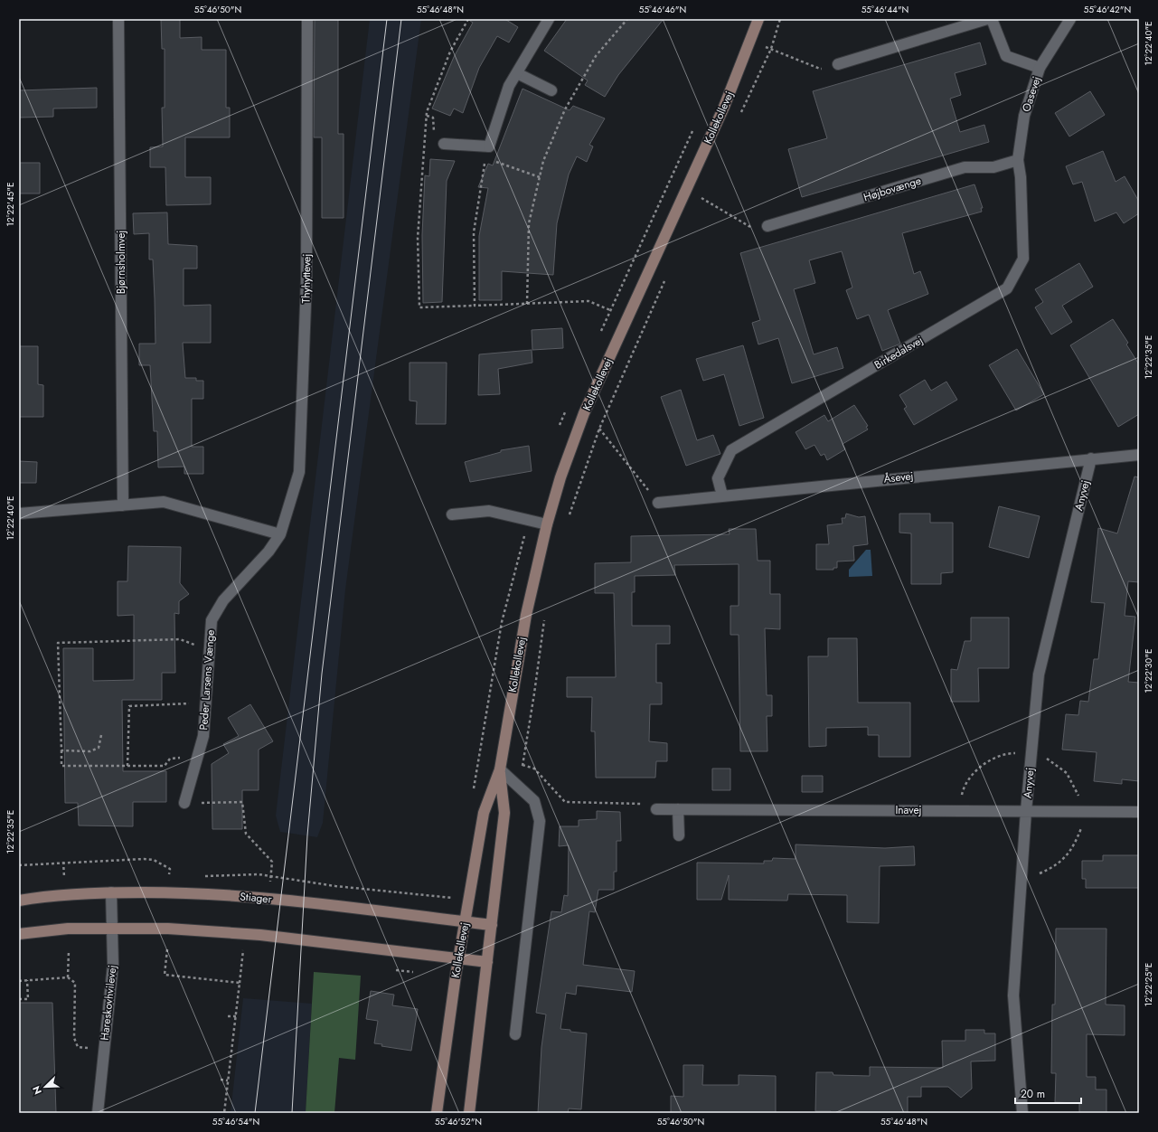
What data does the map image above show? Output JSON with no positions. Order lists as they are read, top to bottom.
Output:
{
  "streets": {
    "street": [
      "Oasevej",
      "Kollekollevej",
      "Højbovænge",
      "Bjørnsholmvej",
      "Thyhyttevej",
      "Birkedalsvej",
      "Åsevej",
      "Anyvej",
      "Peder Larsens Vænge",
      "Inavej",
      "Stiager",
      "Hareskovhvilevej"
    ]
  },
  "crossings": [
    ["Oasevej", "Højbovænge"],
    ["Oasevej", "Birkedalsvej"],
    ["Kollekollevej", "Stiager"],
    ["Thyhyttevej", "Peder Larsens Vænge"],
    ["Birkedalsvej", "Åsevej"],
    ["Åsevej", "Anyvej"],
    ["Anyvej", "Inavej"],
    ["Stiager", "Hareskovhvilevej"]
  ],
  "scale_bar": "20 m",
  "north": "bottom left",
  "coordinates": [
    "55°46'50\"N",
    "55°46'48\"N",
    "55°46'46\"N",
    "55°46'44\"N",
    "55°46'42\"N",
    "12°22'40\"E",
    "12°22'45\"E",
    "12°22'35\"E",
    "12°22'30\"E",
    "12°22'25\"E",
    "55°46'54\"N",
    "55°46'52\"N"
  ]
}
